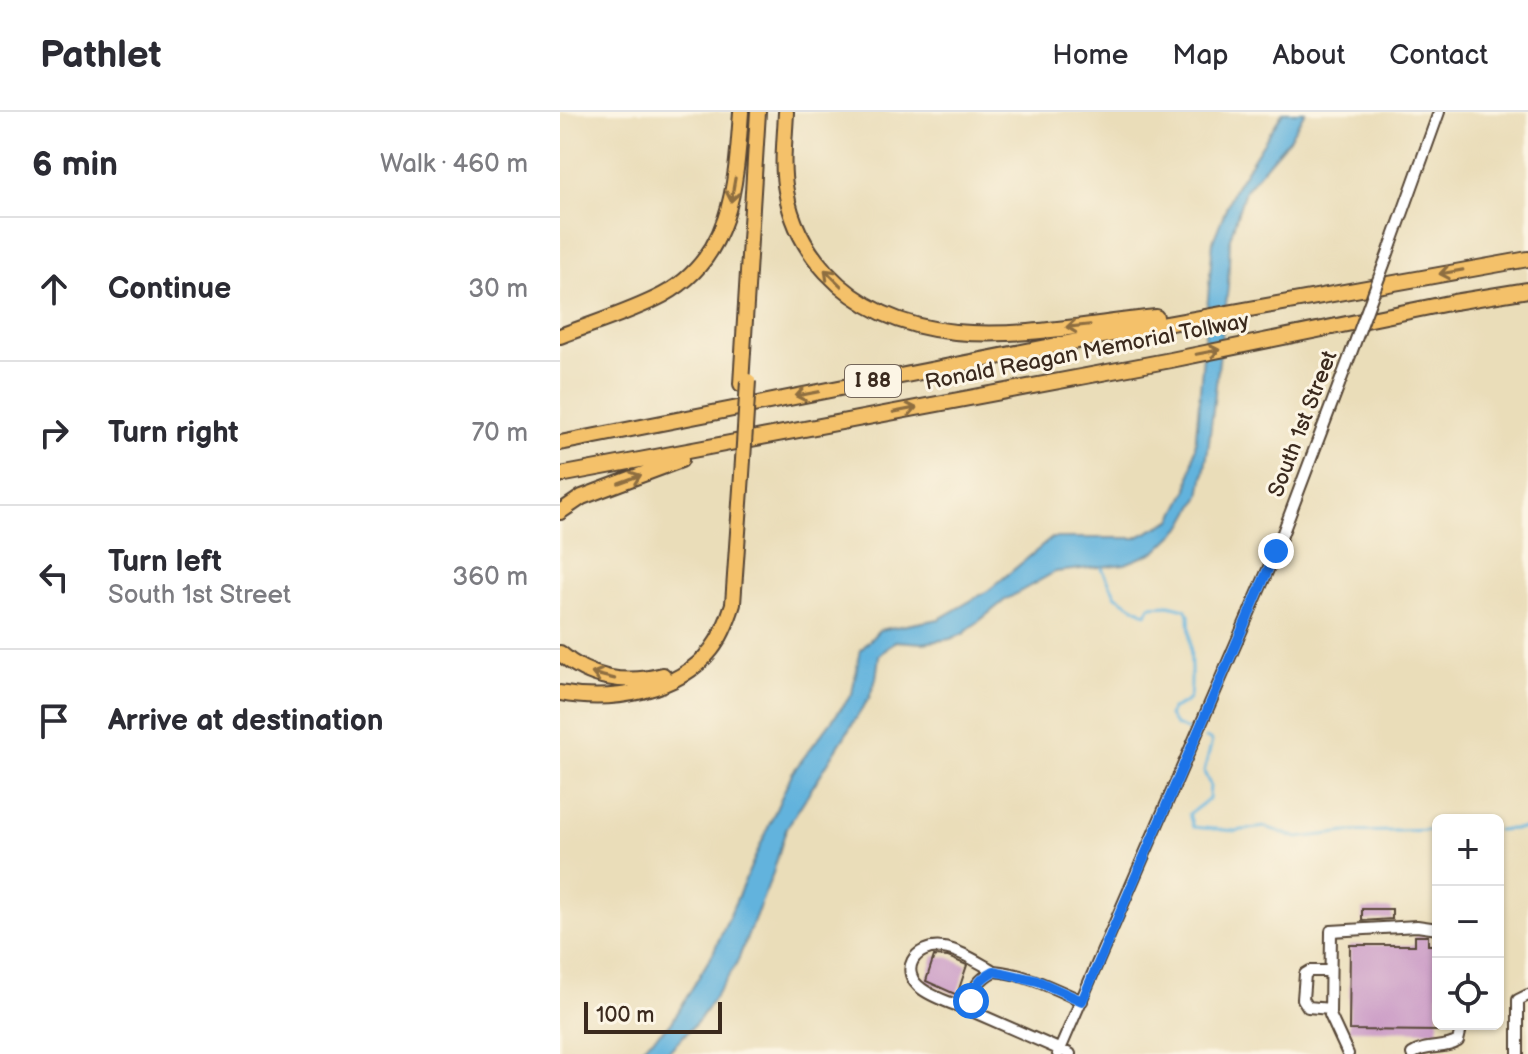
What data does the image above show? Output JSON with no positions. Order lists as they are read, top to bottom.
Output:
{
  "streets": {
    "highway": ["Ronald Reagan Memorial Tollway", "I 88"],
    "street": ["South 1st Street"]
  },
  "scale_bar": "100 m",
  "page": {
    "header": "Pathlet",
    "nav": [
      "Home",
      "Map",
      "About",
      "Contact"
    ],
    "heading": ["6 min", "Walk · 460 m"],
    "list": [
      ["Continue", "30 m"],
      ["Turn right", "70 m"],
      ["Turn left", "South 1st Street", "360 m"],
      "Arrive at destination"
    ],
    "map_buttons": ["+", "−"],
    "scale": "100 m"
  }
}
